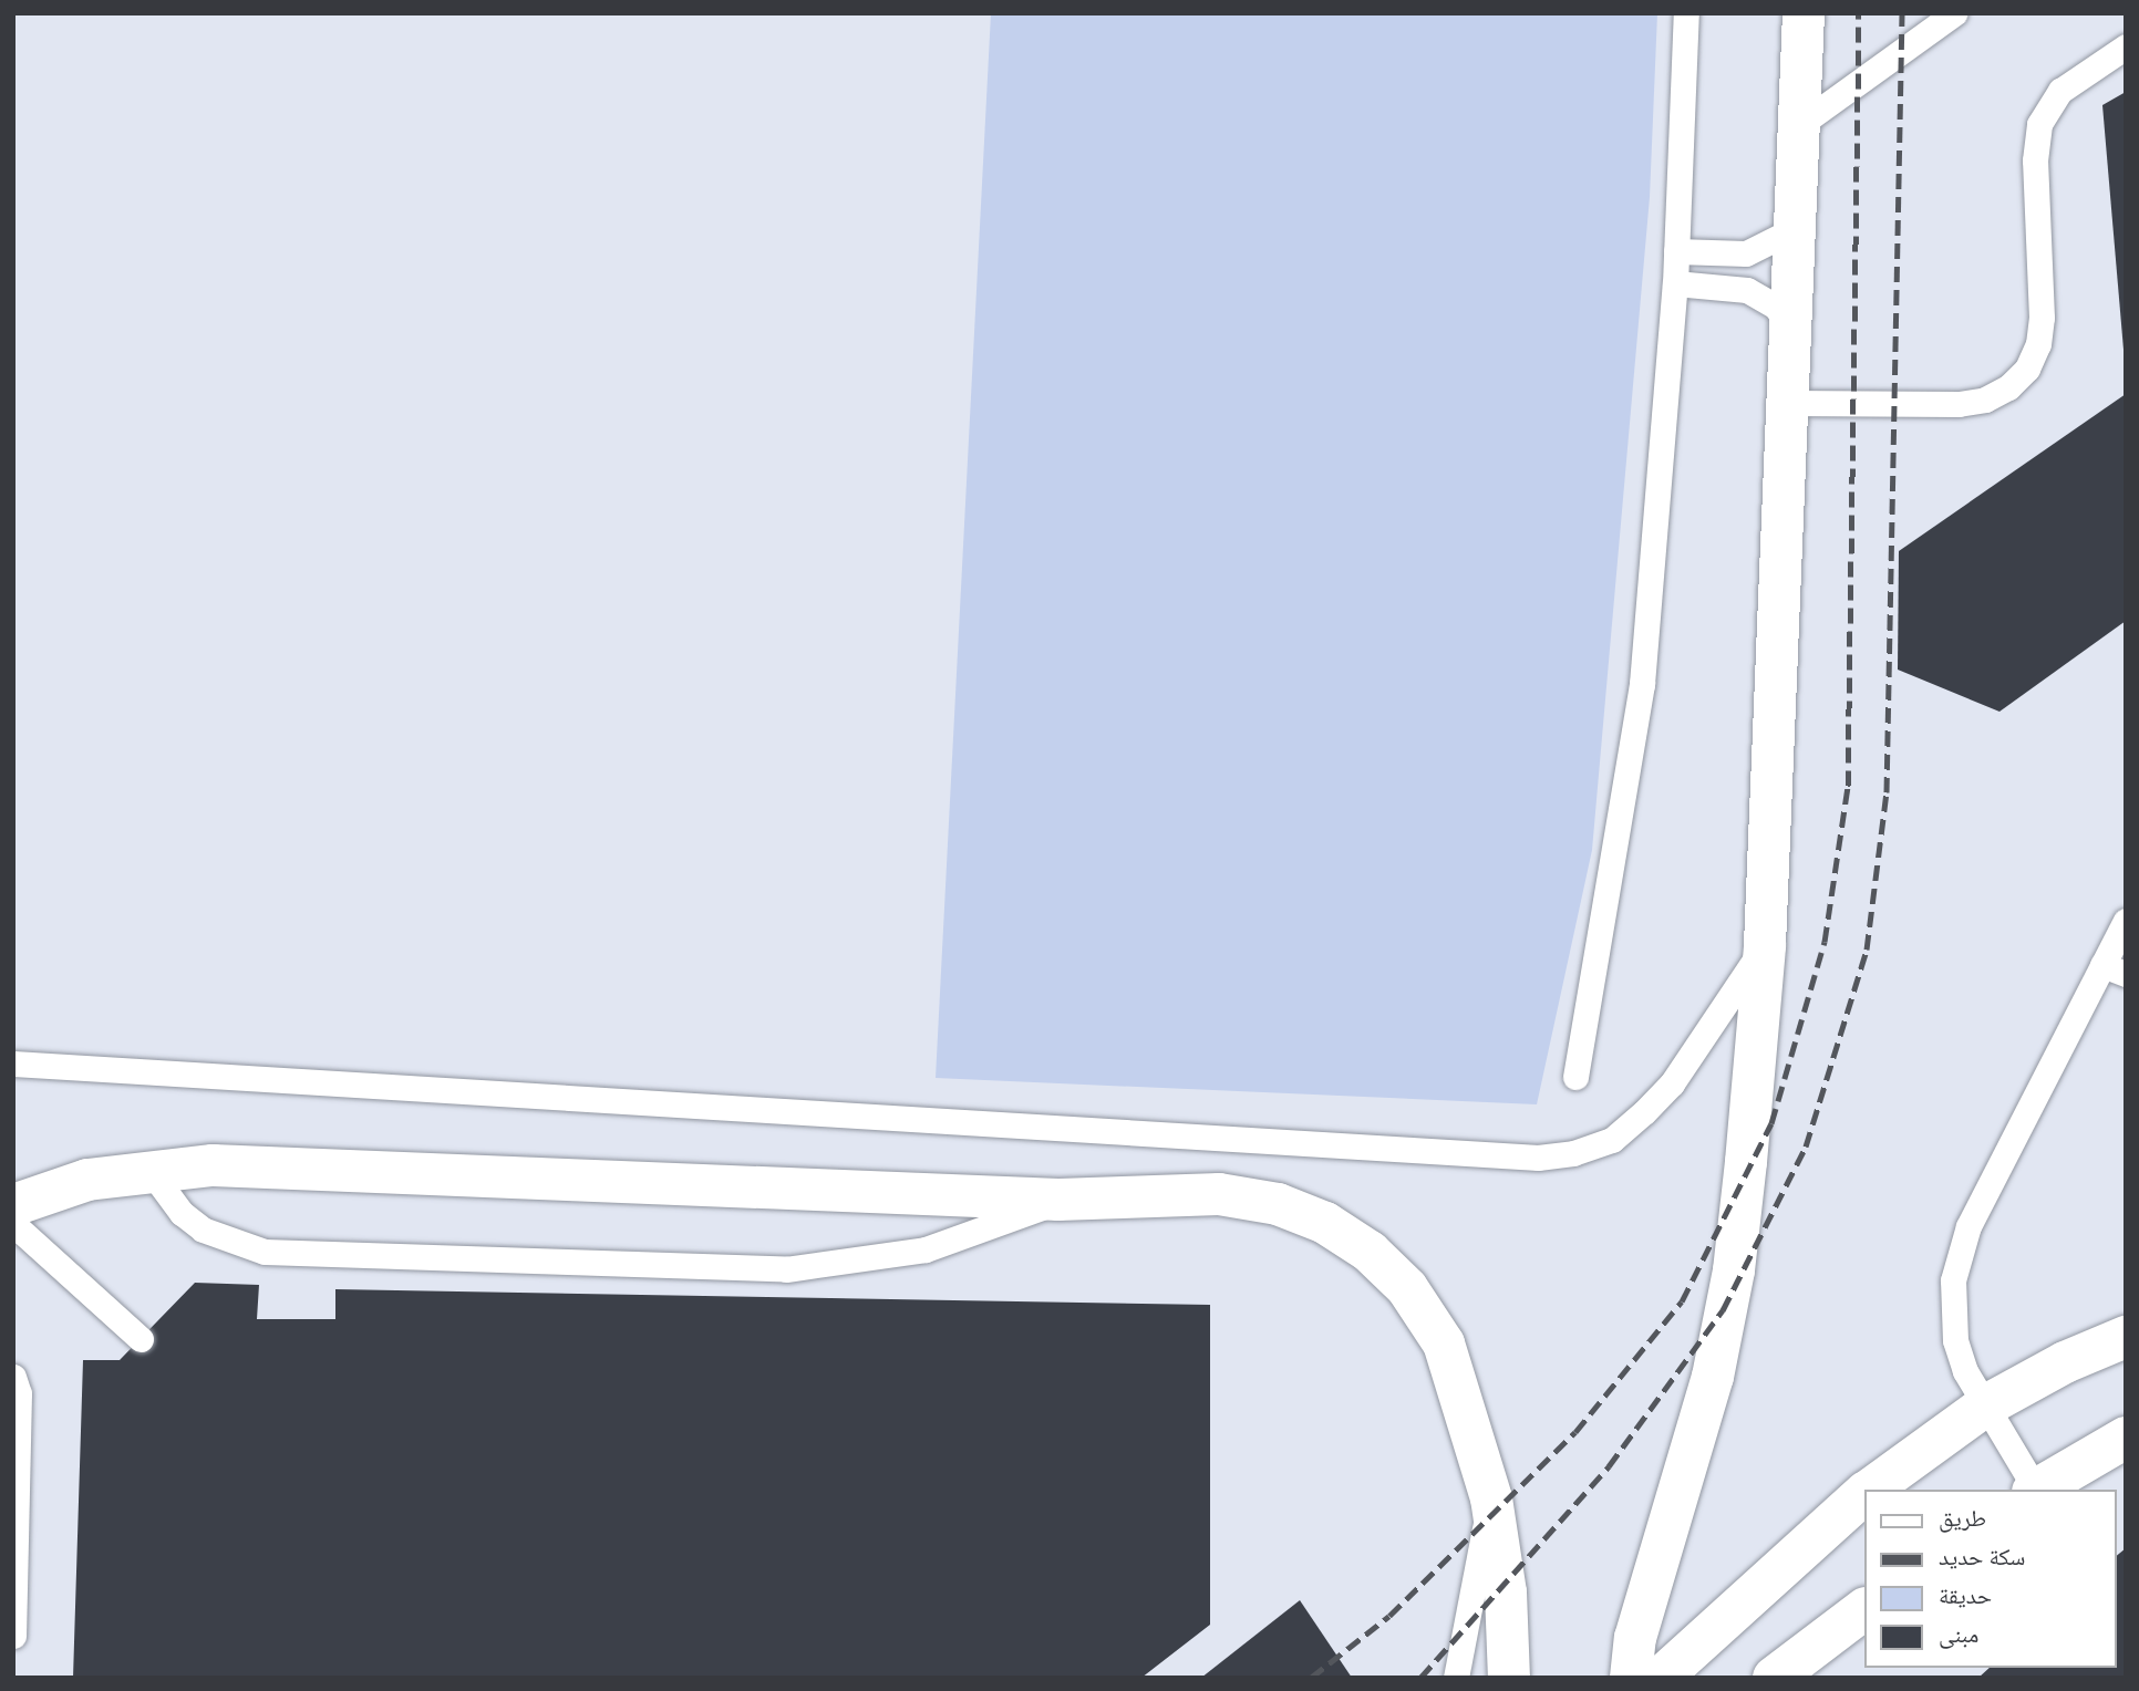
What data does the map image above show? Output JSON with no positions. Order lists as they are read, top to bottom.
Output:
{
  "legend": [
    "طريق",
    "سكة حديد",
    "حديقة",
    "مبنى"
  ]
}
